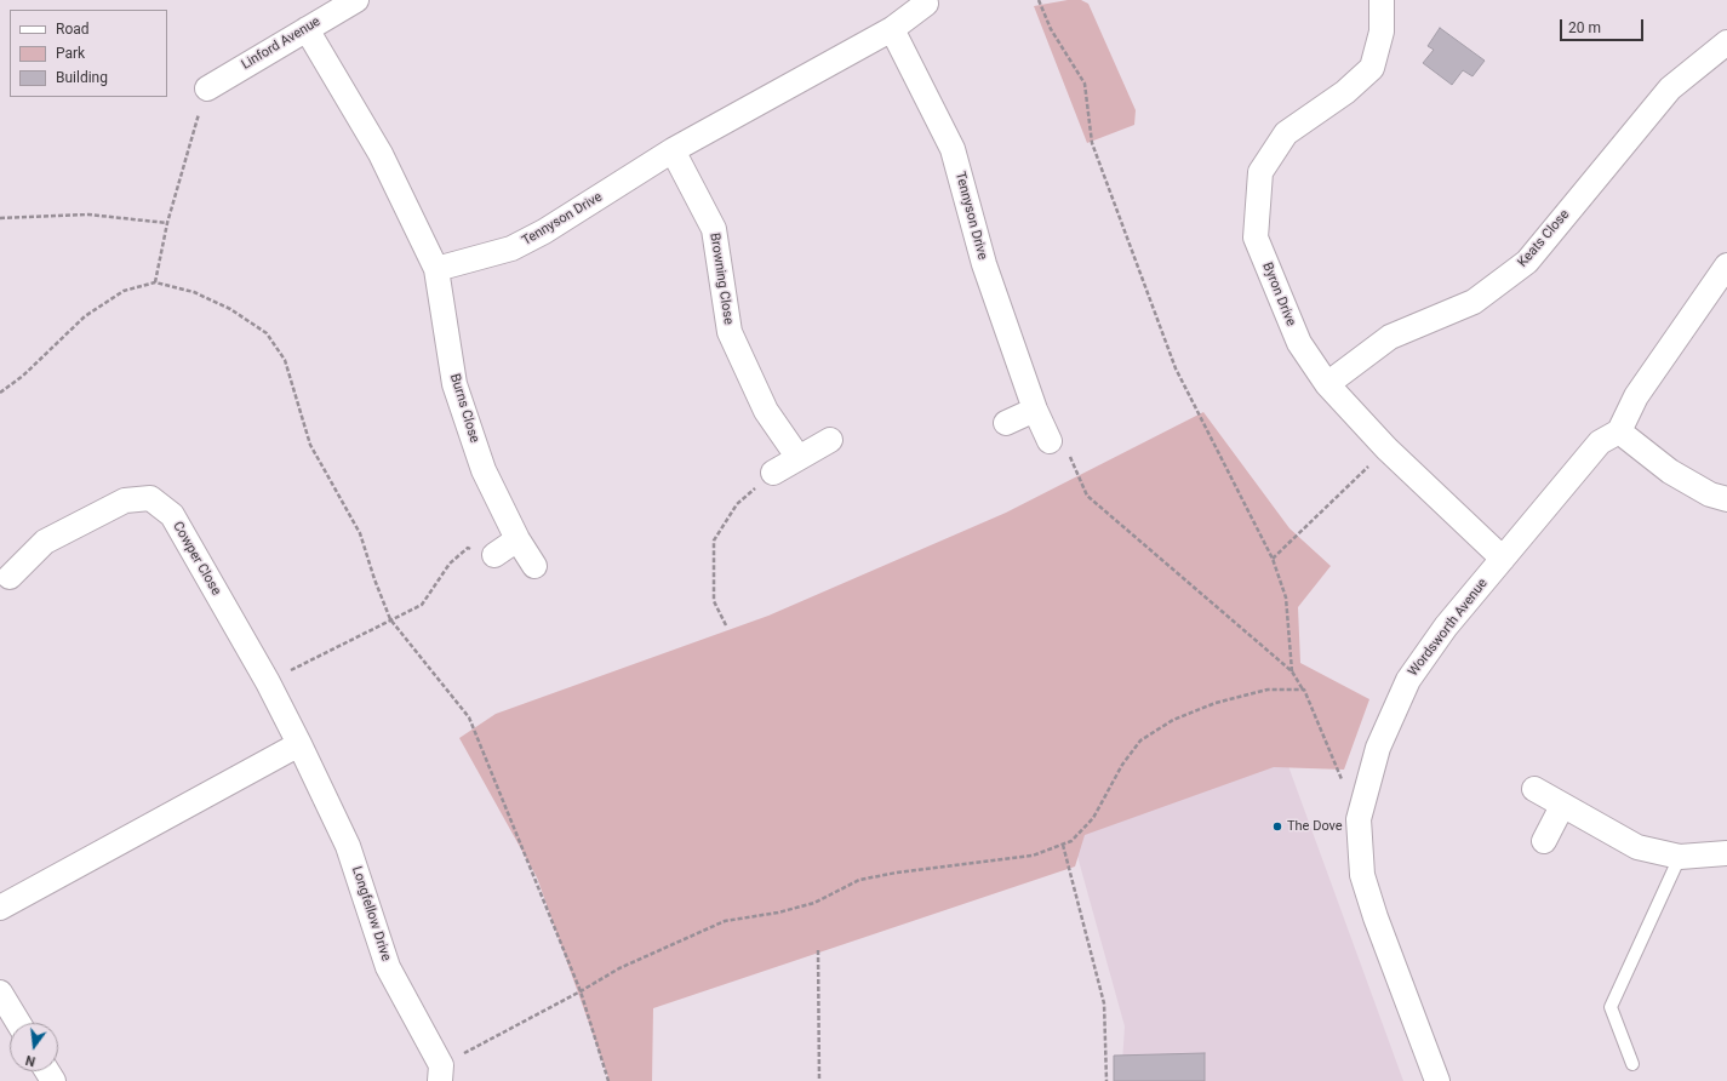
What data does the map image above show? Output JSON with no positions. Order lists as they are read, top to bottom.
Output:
{
  "streets": {
    "street": [
      "Linford Avenue",
      "Tennyson Drive",
      "Keats Close",
      "Browning Close",
      "Byron Drive",
      "Burns Close",
      "Cowper Close",
      "Wordsworth Avenue",
      "Longfellow Drive"
    ]
  },
  "crossings": [
    ["Tennyson Drive", "Browning Close"],
    ["Tennyson Drive", "Burns Close"],
    ["Keats Close", "Byron Drive"],
    ["Byron Drive", "Wordsworth Avenue"],
    ["Cowper Close", "Longfellow Drive"]
  ],
  "places": ["The Dove"],
  "legend": ["Road", "Park", "Building"],
  "scale_bar": "20 m",
  "north": "bottom"
}
